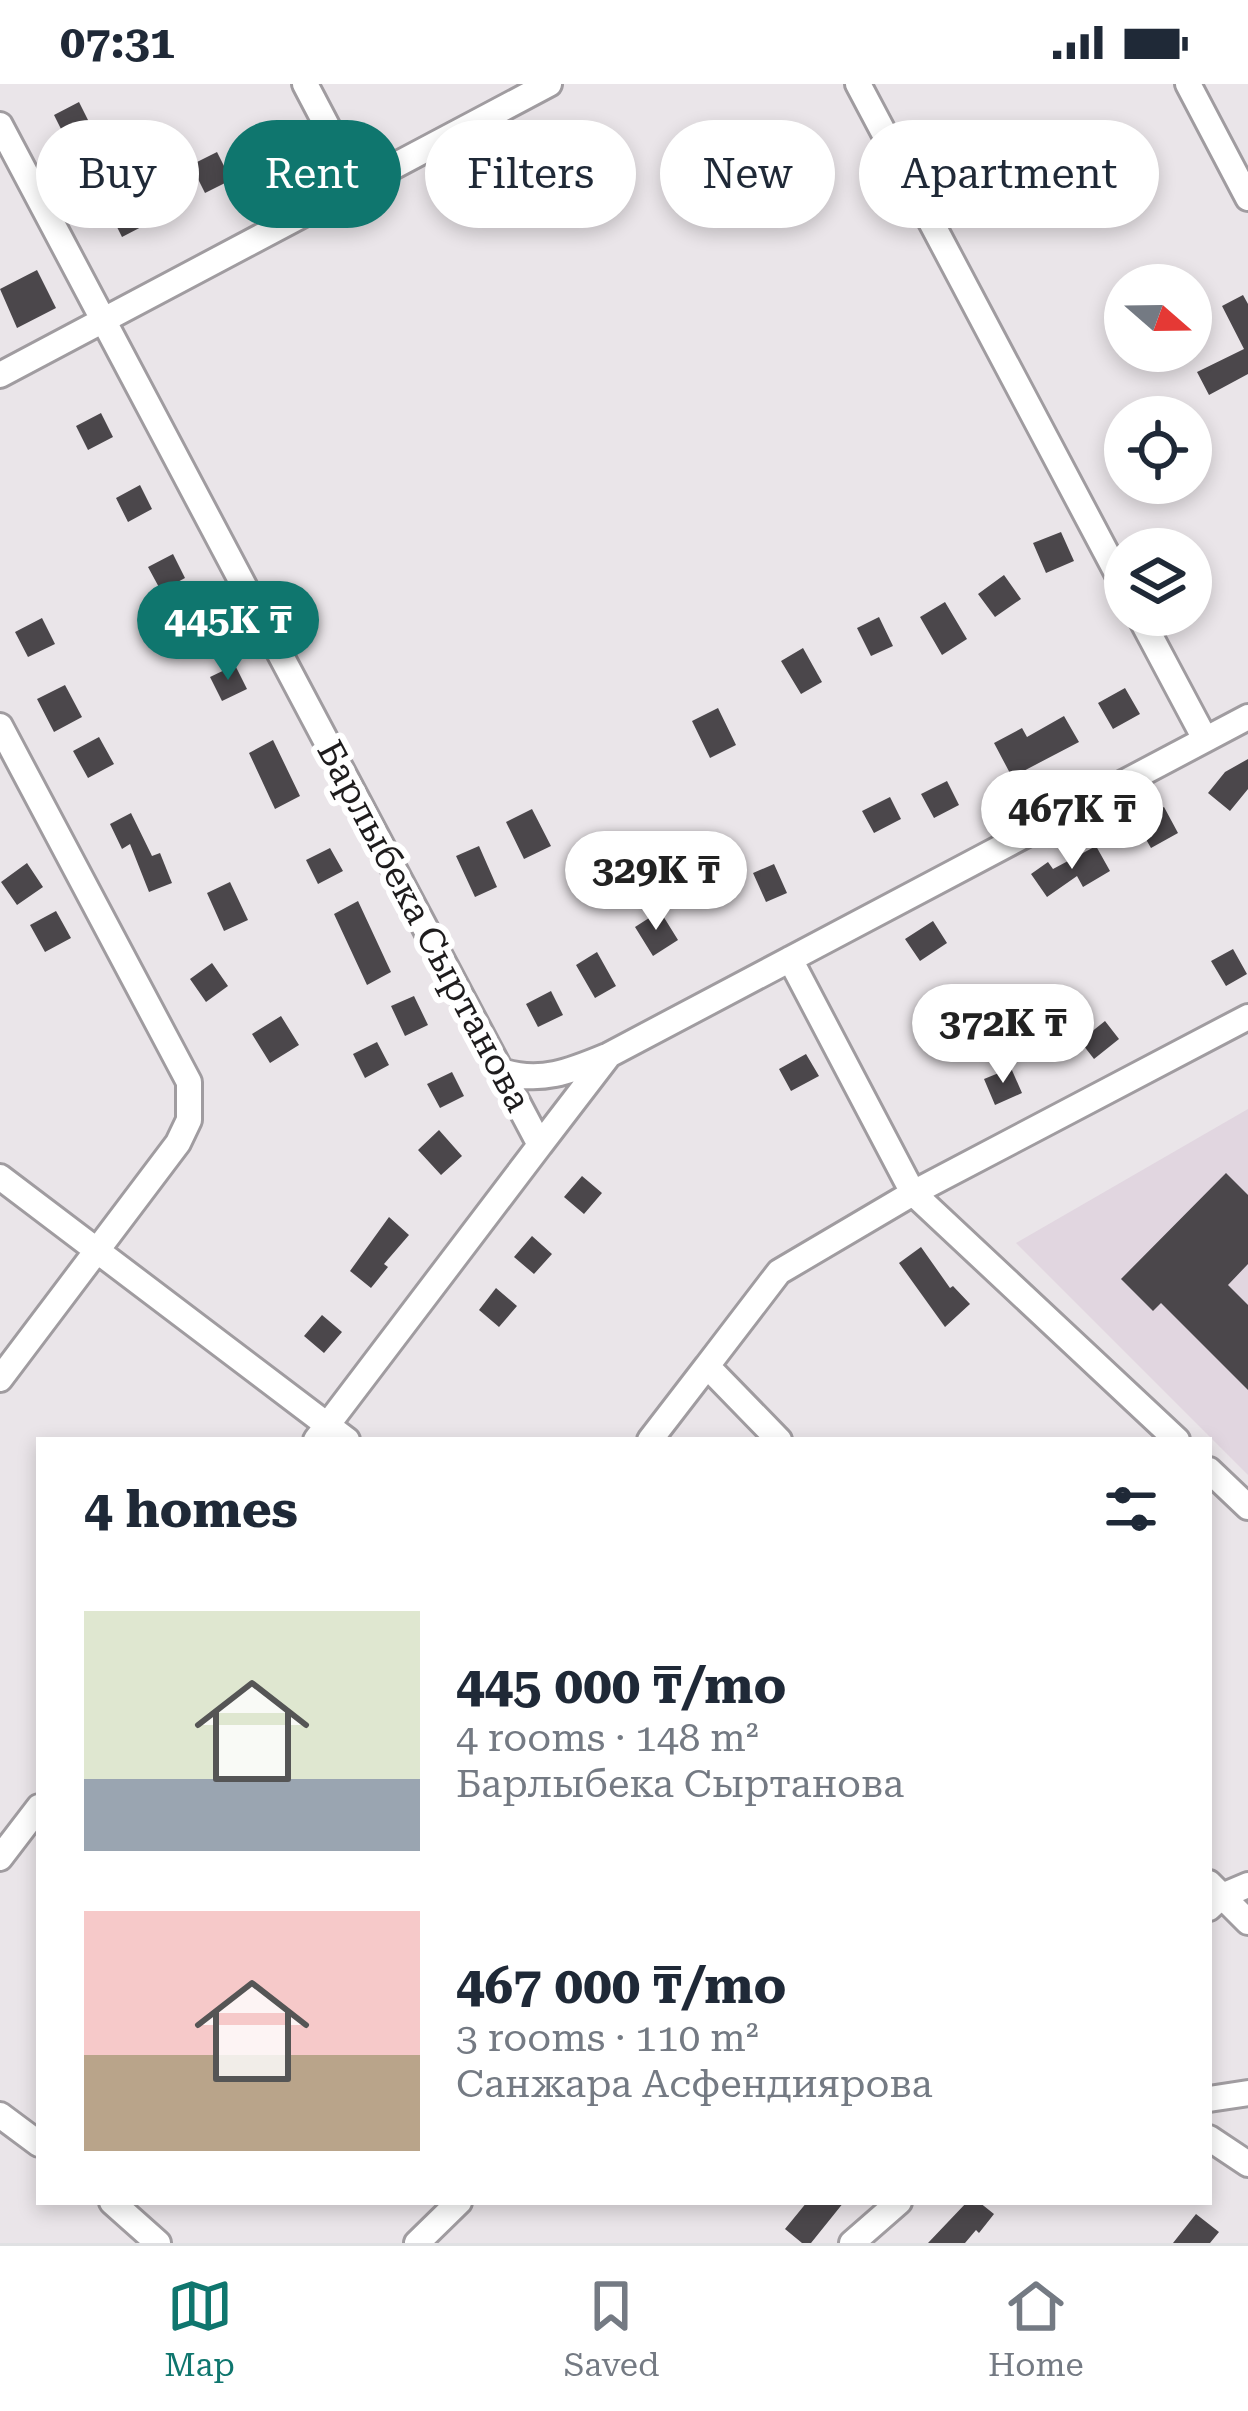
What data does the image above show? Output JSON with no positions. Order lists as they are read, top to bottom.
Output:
{
  "streets": {
    "street": ["Барлыбека Сыртанова"]
  },
  "north": "right",
  "page": {
    "status": "07:31",
    "chip": [
      "Buy",
      "Rent",
      "Filters",
      "New",
      "Apartment"
    ],
    "price": [
      "445K ₸",
      "467K ₸",
      "329K ₸",
      "372K ₸"
    ],
    "heading": "4 homes",
    "list": [
      {
        "name": "445 000 ₸/mo",
        "note": "4 rooms · 148 m² · Барлыбека Сыртанова"
      },
      {
        "name": "467 000 ₸/mo",
        "note": "3 rooms · 110 m² · Санжара Асфендиярова"
      }
    ],
    "tabs": ["Map", "Saved", "Home"]
  }
}
